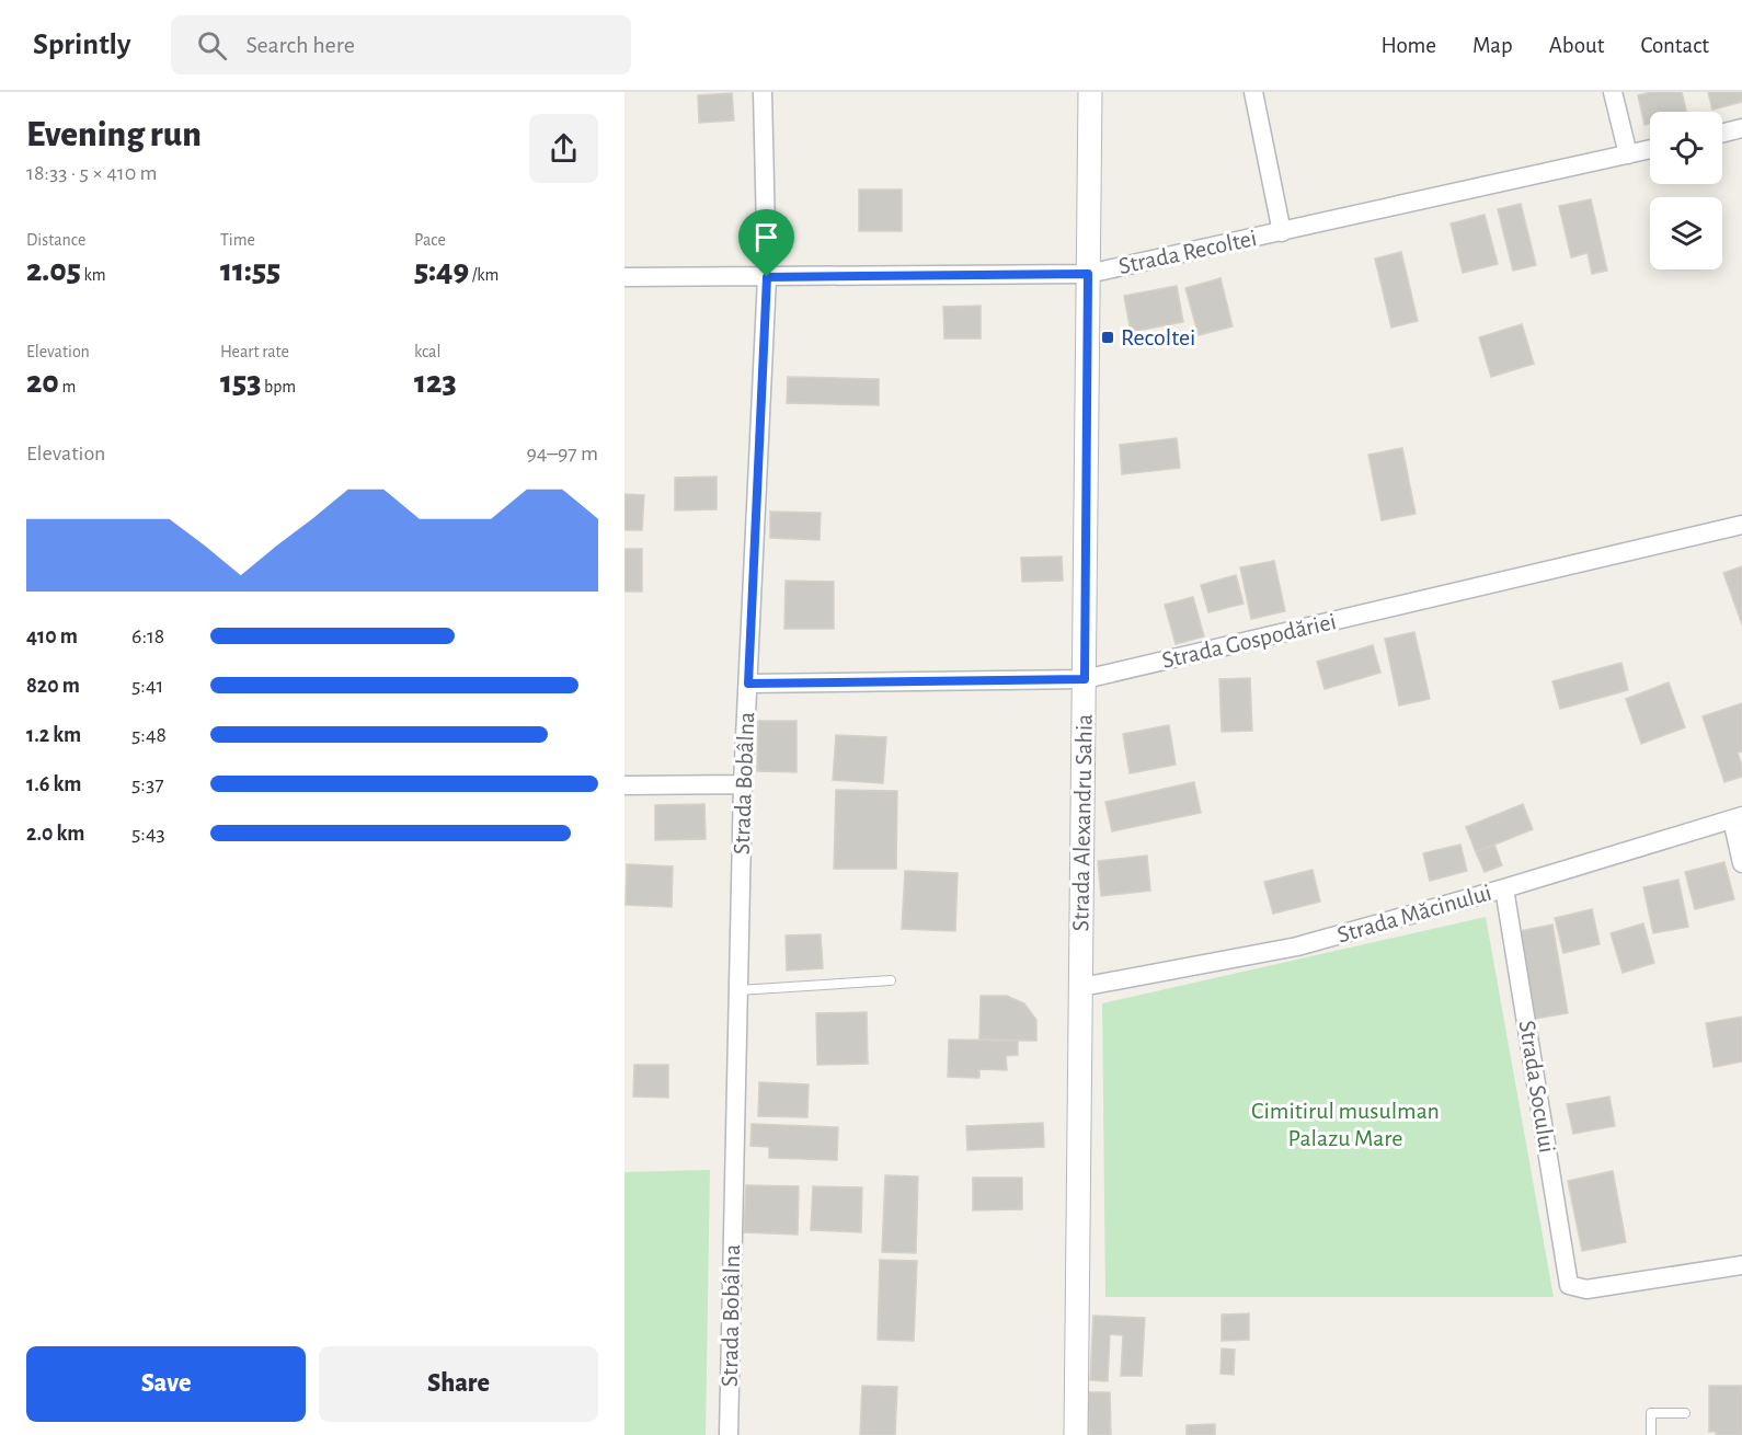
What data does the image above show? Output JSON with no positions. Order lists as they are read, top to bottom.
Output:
{
  "streets": {
    "street": [
      "Strada Recoltei",
      "Strada Gospodăriei",
      "Strada Bobâlna",
      "Strada Alexandru Sahia",
      "Strada Măcinului",
      "Strada Socului"
    ]
  },
  "crossings": [
    ["Strada Recoltei", "Strada Bobâlna"],
    ["Strada Recoltei", "Strada Alexandru Sahia"],
    ["Strada Gospodăriei", "Strada Bobâlna"],
    ["Strada Gospodăriei", "Strada Alexandru Sahia"],
    ["Strada Alexandru Sahia", "Strada Măcinului"],
    ["Strada Măcinului", "Strada Socului"]
  ],
  "parks": ["Cimitirul musulman Palazu Mare"],
  "places": {
    "transit": ["Recoltei"]
  },
  "page": {
    "header": "Sprintly",
    "search": "Search here",
    "nav": [
      "Home",
      "Map",
      "About",
      "Contact"
    ],
    "heading": ["Evening run", "18:33 · 5 × 410 m"],
    "stats": [
      ["Distance", "2.05 km"],
      ["Time", "11:55"],
      ["Pace", "5:49 /km"],
      ["Elevation", "20 m"],
      ["Heart rate", "153 bpm"],
      ["kcal", "123"]
    ],
    "chart": ["Elevation", "94–97 m"],
    "list": [
      {
        "name": "410 m",
        "note": "6:18"
      },
      {
        "name": "820 m",
        "note": "5:41"
      },
      {
        "name": "1.2 km",
        "note": "5:48"
      },
      {
        "name": "1.6 km",
        "note": "5:37"
      },
      {
        "name": "2.0 km",
        "note": "5:43"
      }
    ],
    "buttons": ["Save", "Share"]
  }
}
